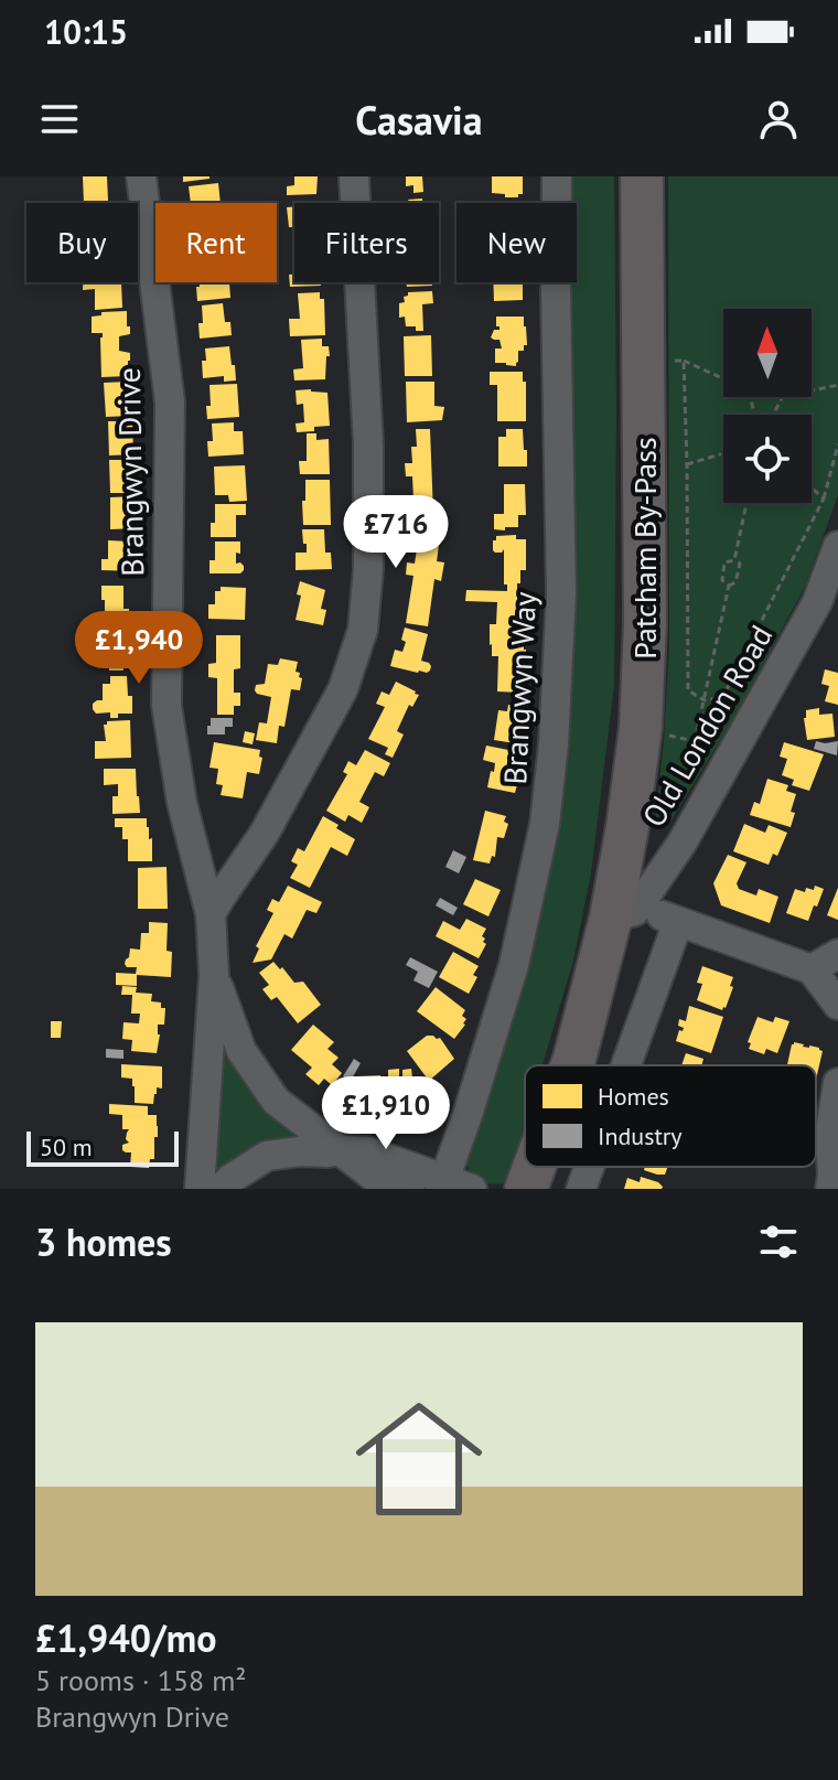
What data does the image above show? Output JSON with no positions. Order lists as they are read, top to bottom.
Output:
{
  "streets": {
    "highway": ["Patcham By-Pass"],
    "street": ["Brangwyn Drive", "Brangwyn Way", "Old London Road"]
  },
  "crossings": [
    ["Brangwyn Drive", "Brangwyn Way"],
    ["Patcham By-Pass", "Old London Road"]
  ],
  "legend": ["Homes", "Industry"],
  "scale_bar": "50 m",
  "north": "top",
  "page": {
    "status": "10:15",
    "header": "Casavia",
    "chip": [
      "Buy",
      "Rent",
      "Filters",
      "New"
    ],
    "price": ["£716", "£1,940", "£1,910"],
    "scale": "50 m",
    "heading": "3 homes",
    "list": [
      {
        "name": "£1,940/mo",
        "note": "5 rooms · 158 m² · Brangwyn Drive"
      }
    ]
  }
}
